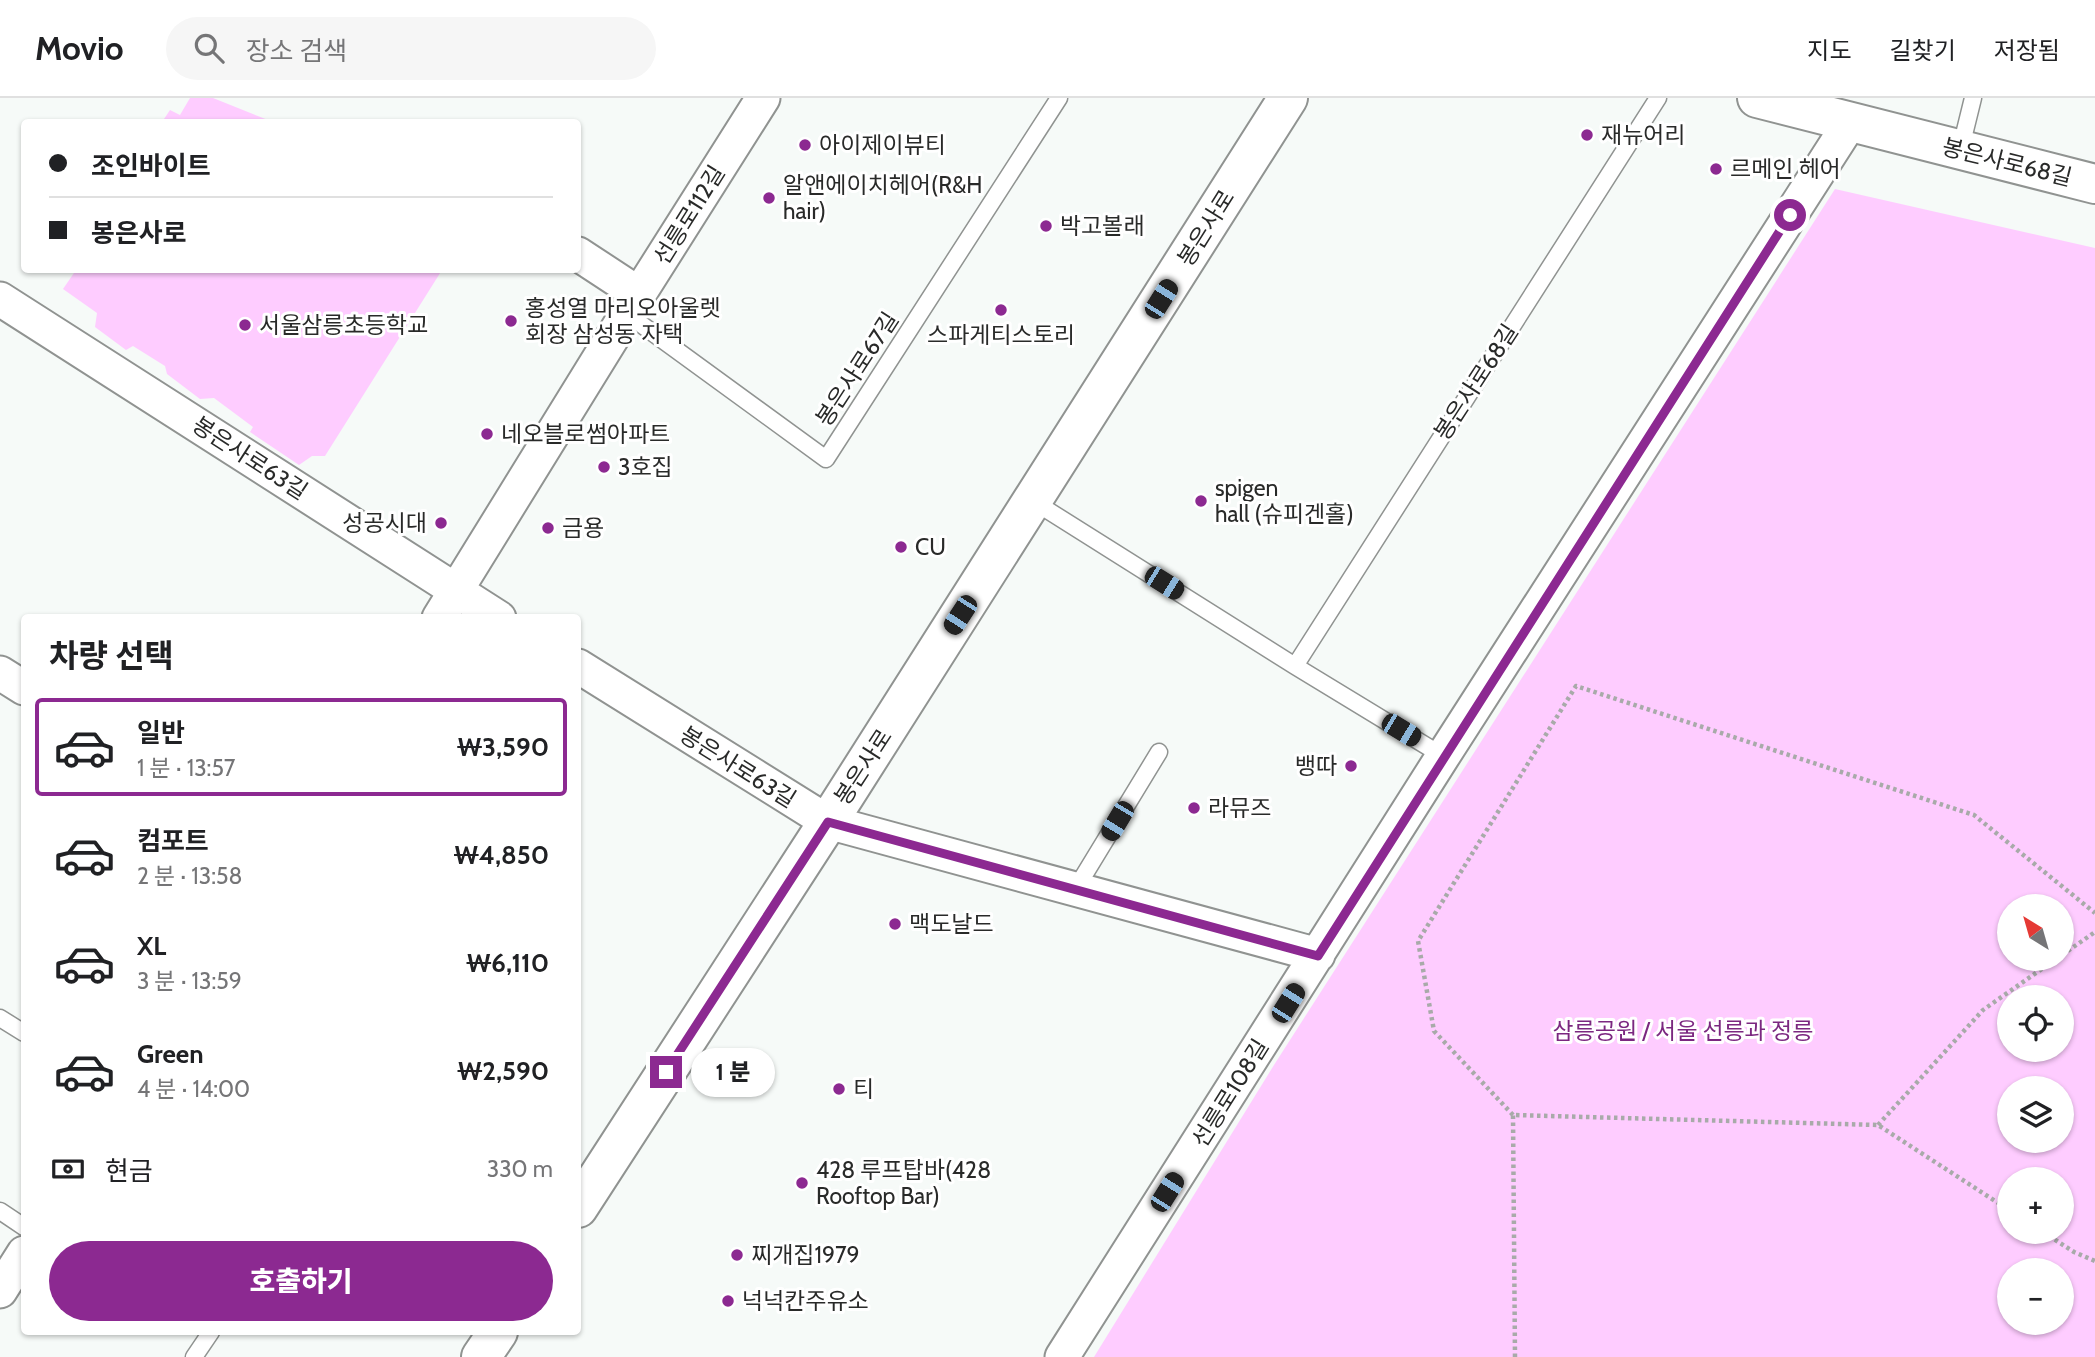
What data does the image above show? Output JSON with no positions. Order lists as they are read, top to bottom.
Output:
{
  "streets": {
    "main road": ["봉은사로68길", "봉은사로"],
    "street": ["선릉로112길", "봉은사로63길", "선릉로108길"],
    "lane": ["봉은사로67길"]
  },
  "crossings": [
    ["봉은사로68길", "선릉로108길"],
    ["선릉로112길", "봉은사로67길"],
    ["선릉로112길", "봉은사로63길"],
    ["봉은사로", "봉은사로63길"],
    ["봉은사로63길", "선릉로108길"]
  ],
  "parks": ["삼릉공원 / 서울 선릉과 정릉"],
  "places": [
    "재뉴어리",
    "아이제이뷰티",
    "르메인 헤어",
    "알앤에이치헤어(R&H hair)",
    "박고볼래",
    "스파게티스토리",
    "홍성열 마리오아울렛 회장 삼성동 자택",
    "서울삼릉초등학교",
    "네오블로썸아파트",
    "3호집",
    "spigen hall (슈피겐홀)",
    "성공시대",
    "금용",
    "CU",
    "뱅따",
    "라뮤즈",
    "맥도날드",
    "티",
    "428 루프탑바(428 Rooftop Bar)",
    "찌개집1979",
    "넉넉칸주유소"
  ],
  "north": "top left",
  "page": {
    "header": "Movio",
    "search": "장소 검색",
    "nav": ["지도", "길찾기", "저장됨"],
    "banner": ["조인바이트", "봉은사로"],
    "heading": "차량 선택",
    "list": [
      {
        "name": "일반",
        "note": "1 분 · 13:57",
        "value": "₩3,590"
      },
      {
        "name": "컴포트",
        "note": "2 분 · 13:58",
        "value": "₩4,850"
      },
      {
        "name": "XL",
        "note": "3 분 · 13:59",
        "value": "₩6,110"
      },
      {
        "name": "Green",
        "note": "4 분 · 14:00",
        "value": "₩2,590"
      }
    ],
    "map_buttons": ["+", "−"],
    "bubble": "1 분",
    "pay": ["현금", "330 m"],
    "buttons": "호출하기"
  }
}
